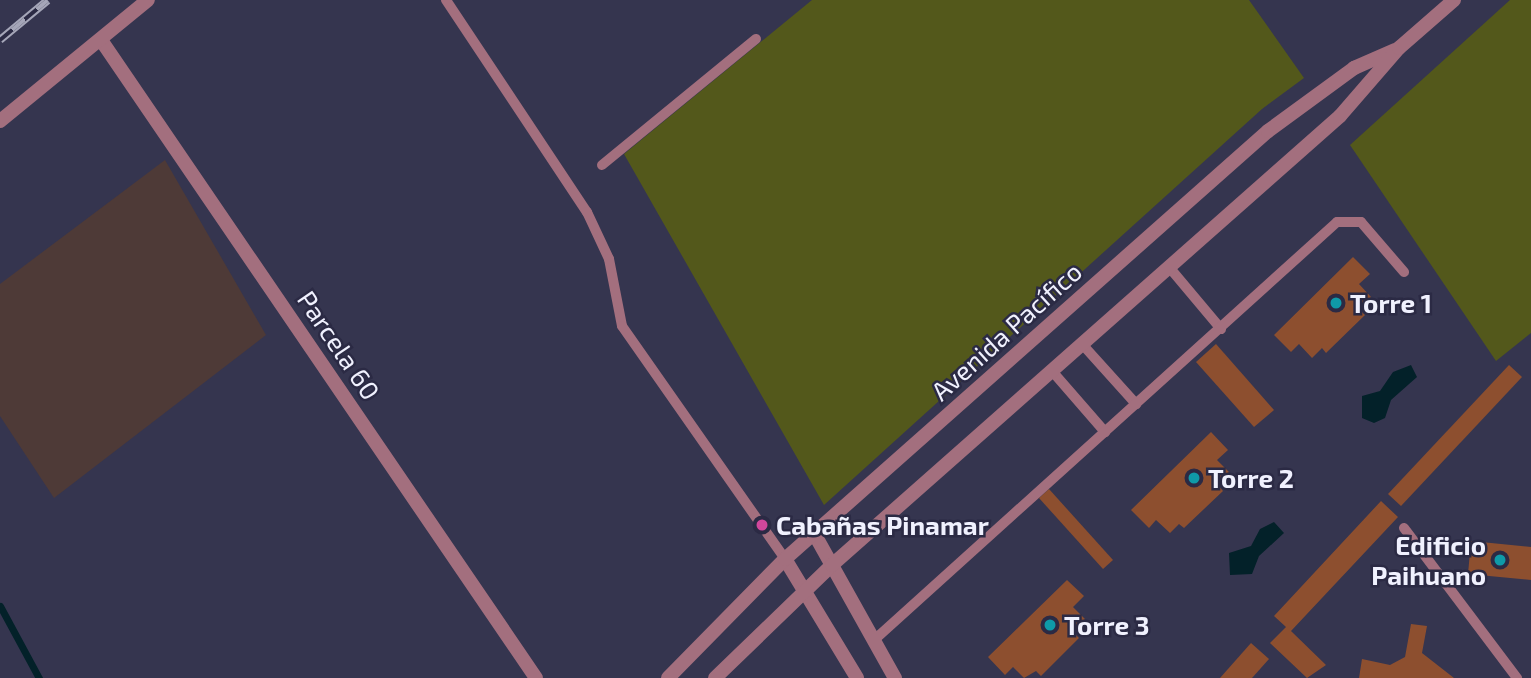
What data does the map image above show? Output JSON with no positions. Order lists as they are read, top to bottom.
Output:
{
  "streets": {
    "street": ["Avenida Pacífico", "Parcela 60"]
  },
  "places": [
    "Torre 1",
    "Torre 2",
    "Cabañas Pinamar",
    "Edificio Paihuano",
    "Torre 3"
  ]
}
